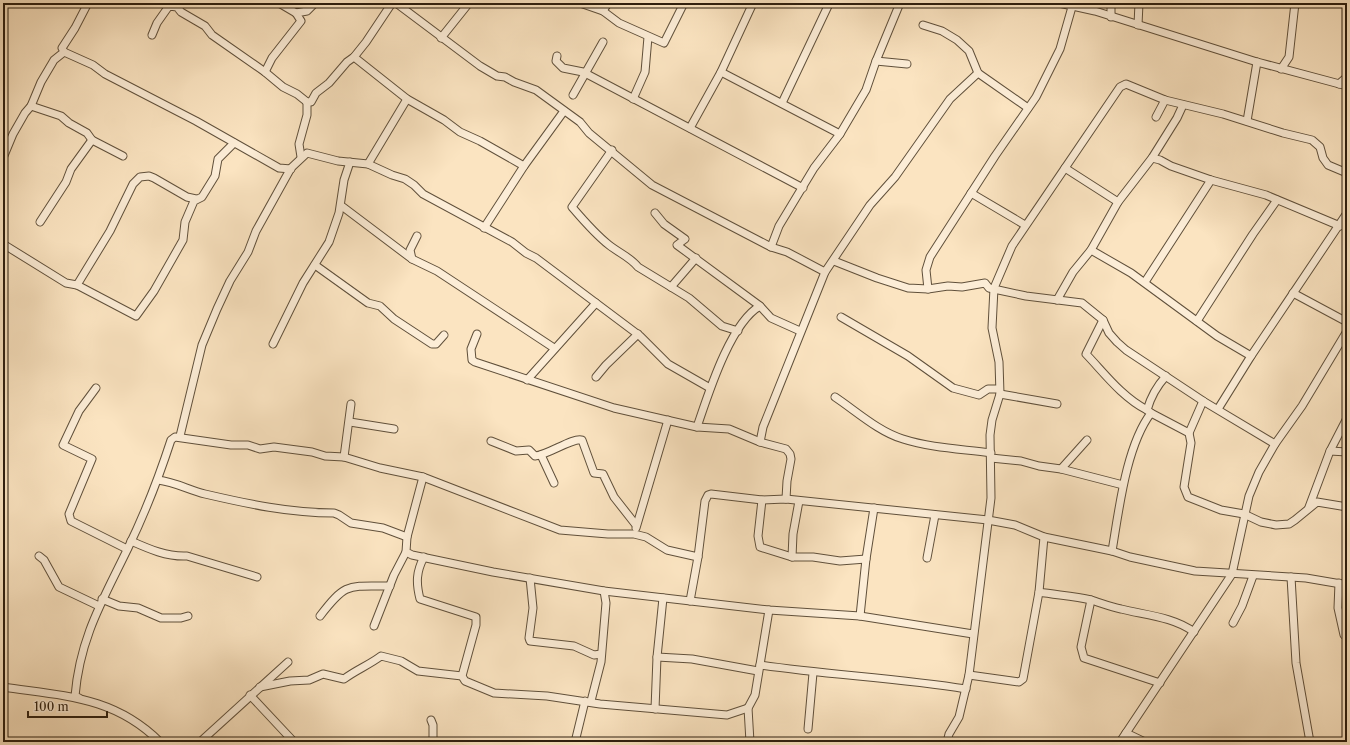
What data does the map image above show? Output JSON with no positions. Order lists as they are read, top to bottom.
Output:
{
  "scale_bar": "100 m"
}
